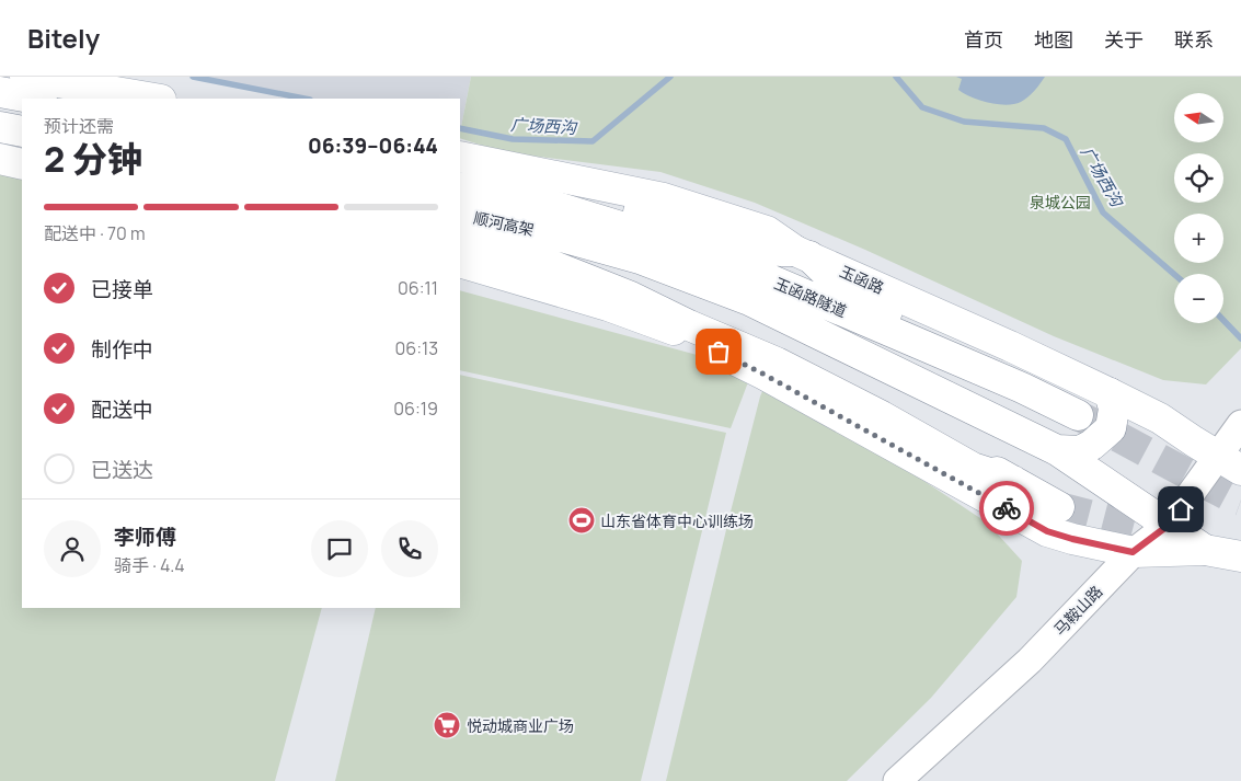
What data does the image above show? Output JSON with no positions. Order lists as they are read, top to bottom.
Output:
{
  "streets": {
    "main road": [
      "顺河高架",
      "玉函路",
      "玉函路隧道",
      "马鞍山路"
    ]
  },
  "crossings": [
    ["顺河高架", "玉函路隧道"],
    ["玉函路", "马鞍山路"]
  ],
  "water": ["广场西沟"],
  "parks": ["泉城公园"],
  "places": {
    "sports": ["山东省体育中心训练场"],
    "supermarket": ["悦动城商业广场"]
  },
  "north": "left",
  "page": {
    "header": "Bitely",
    "nav": [
      "首页",
      "地图",
      "关于",
      "联系"
    ],
    "map_buttons": ["+", "−"],
    "heading": ["2 分钟", "预计还需", "06:39–06:44"],
    "panel": ["李师傅", "骑手 · 4.4"],
    "bar": "配送中 · 70 m",
    "list": [
      ["已接单", "06:11"],
      ["制作中", "06:13"],
      ["配送中", "06:19"],
      "已送达"
    ]
  }
}
